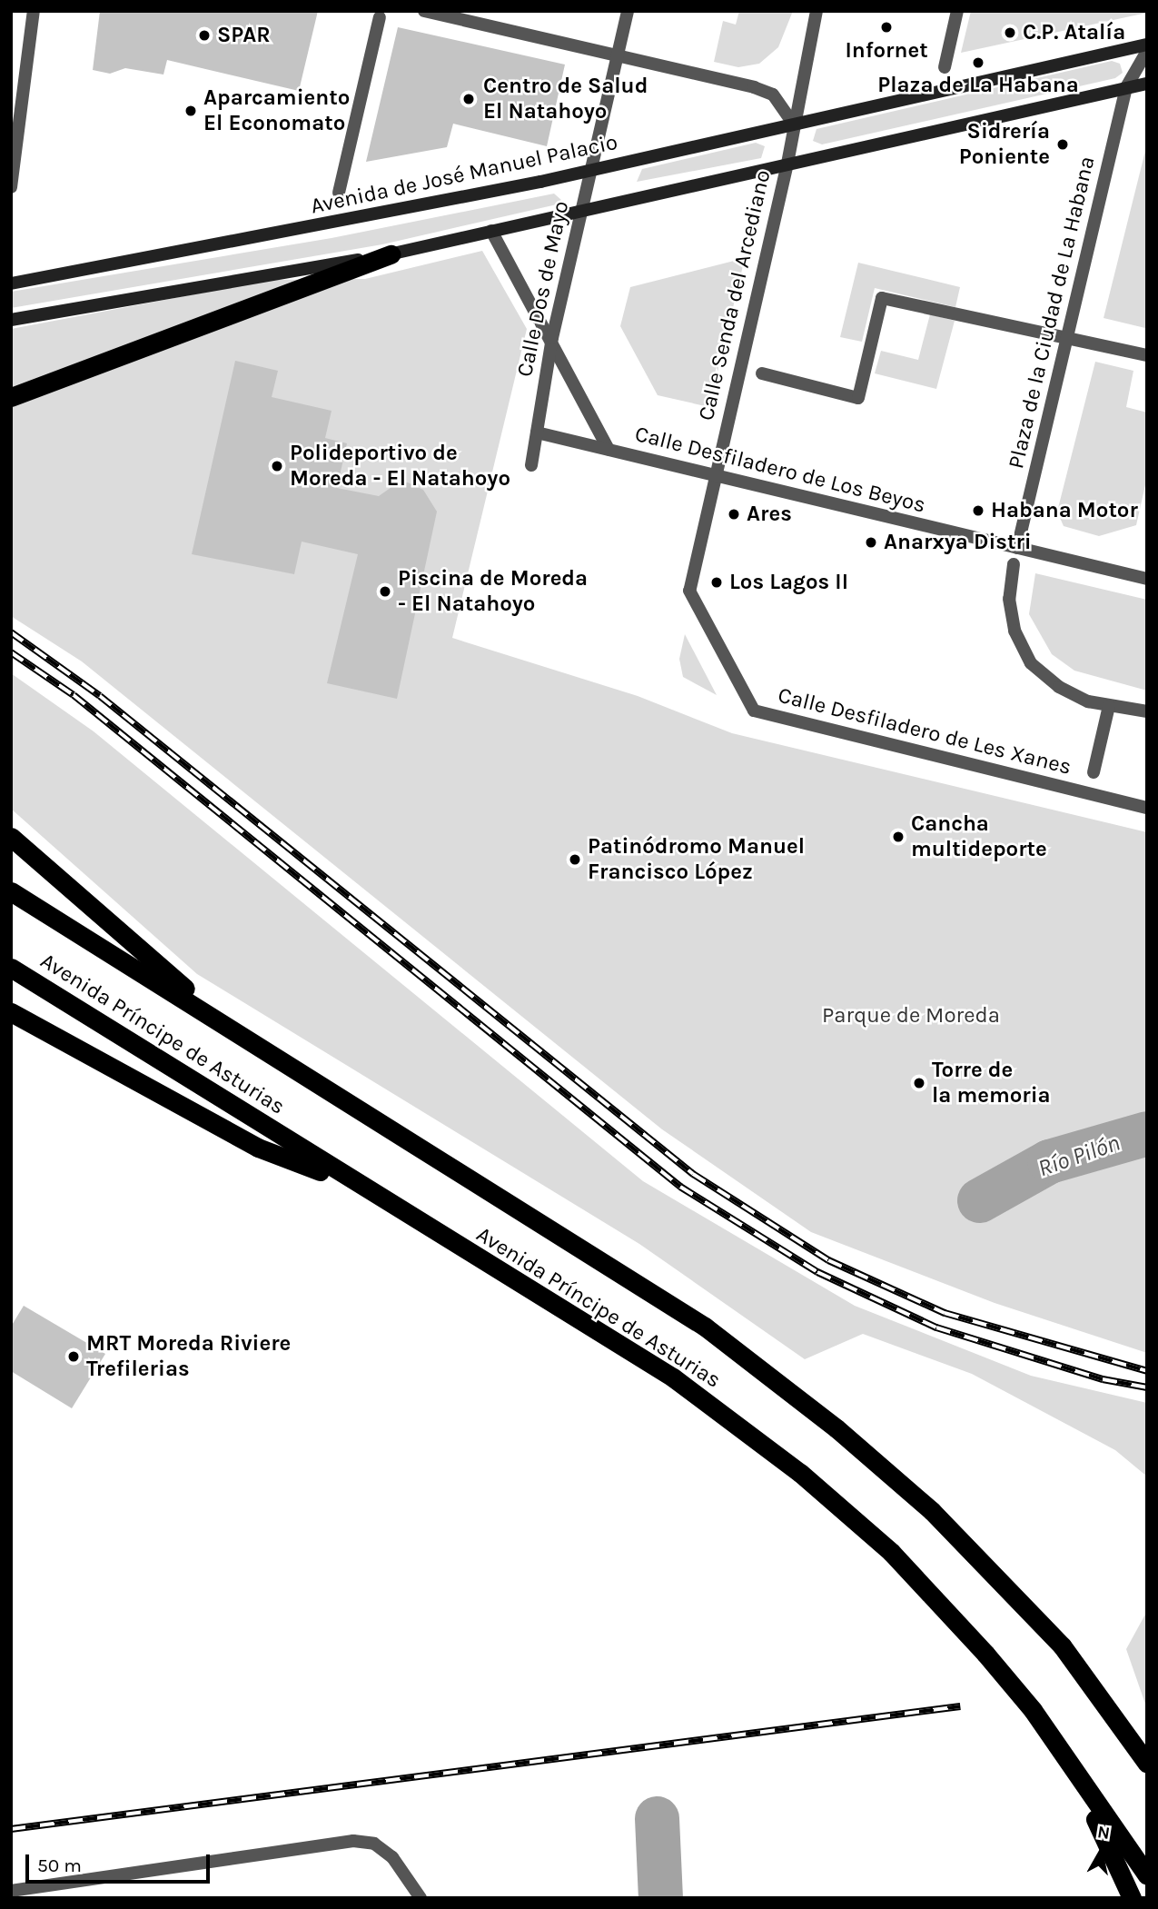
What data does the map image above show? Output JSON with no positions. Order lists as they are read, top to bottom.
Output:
{
  "streets": {
    "highway": ["Avenida Príncipe de Asturias"],
    "main road": ["Avenida de José Manuel Palacio"],
    "street": [
      "Calle Dos de Mayo",
      "Calle Senda del Arcediano",
      "Plaza de la Ciudad de La Habana",
      "Calle Desfiladero de Los Beyos",
      "Calle Desfiladero de Les Xanes"
    ]
  },
  "crossings": [
    ["Avenida de José Manuel Palacio", "Calle Dos de Mayo"],
    ["Avenida de José Manuel Palacio", "Calle Senda del Arcediano"],
    ["Calle Dos de Mayo", "Calle Desfiladero de Los Beyos"],
    ["Calle Senda del Arcediano", "Calle Desfiladero de Los Beyos"],
    ["Calle Senda del Arcediano", "Calle Desfiladero de Les Xanes"],
    ["Plaza de la Ciudad de La Habana", "Calle Desfiladero de Los Beyos"],
    ["Calle Desfiladero de Los Beyos", "Calle Desfiladero de Les Xanes"]
  ],
  "water": ["Río Pilón"],
  "parks": ["Parque de Moreda"],
  "places": [
    "Infornet",
    "C.P. Atalía",
    "SPAR",
    "Plaza de La Habana",
    "Centro de Salud El Natahoyo",
    "Aparcamiento El Economato",
    "Sidrería Poniente",
    "Polideportivo de Moreda - El Natahoyo",
    "Habana Motor",
    "Ares",
    "Anarxya Distri",
    "Los Lagos II",
    "Piscina de Moreda - El Natahoyo",
    "Cancha multideporte",
    "Patinódromo Manuel Francisco López",
    "Torre de la memoria",
    "MRT Moreda Riviere Trefilerias"
  ],
  "scale_bar": "50 m",
  "north": "top"
}
